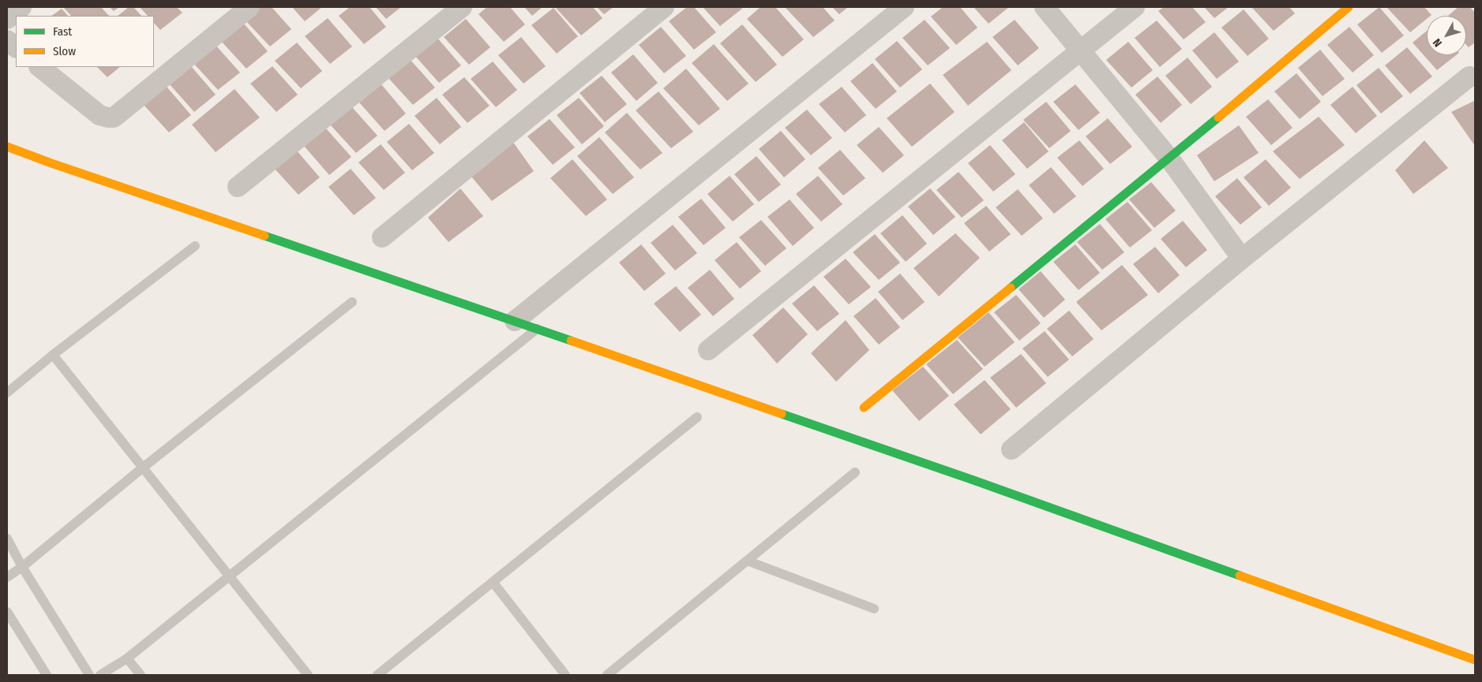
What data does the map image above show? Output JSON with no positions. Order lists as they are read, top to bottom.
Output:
{
  "legend": ["Fast", "Slow"],
  "north": "bottom left"
}
